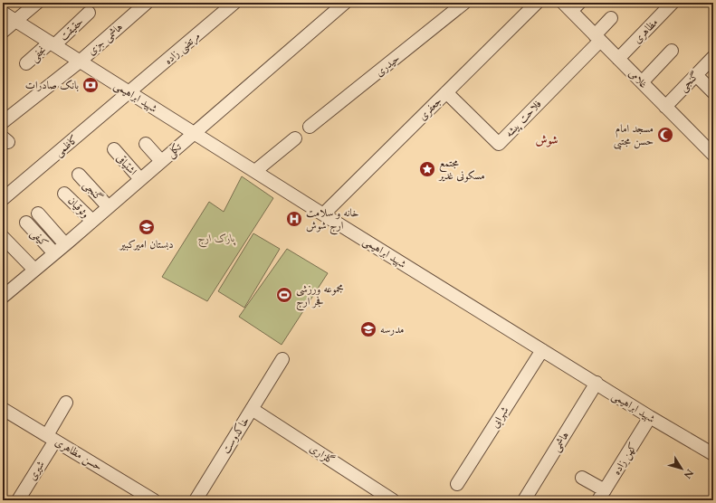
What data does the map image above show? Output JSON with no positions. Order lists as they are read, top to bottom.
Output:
{
  "streets": {
    "street": [
      "حقیقت",
      "مظاهری",
      "هاشمی جزی",
      "مرتضی زاده",
      "نجفی",
      "حیدری",
      "غلامی",
      "گنجی",
      "شهید ابراهیمی",
      "جعفری",
      "فلاحت پیشه",
      "کاظمی",
      "تکلی",
      "اشتیاقی",
      "وثوقیان",
      "کیفی",
      "شهرابی",
      "خاکدوست",
      "هاشمی",
      "حسن مظاهری",
      "گلزاری",
      "کهن زاده",
      "شیری"
    ]
  },
  "crossings": [
    ["حقیقت", "نجفی"],
    ["حقیقت", "شهید ابراهیمی"],
    ["مظاهری", "غلامی"],
    ["هاشمی جزی", "شهید ابراهیمی"],
    ["مرتضی زاده", "شهید ابراهیمی"],
    ["مرتضی زاده", "کاظمی"],
    ["نجفی", "شهید ابراهیمی"],
    ["غلامی", "گنجی"],
    ["غلامی", "فلاحت پیشه"],
    ["گنجی", "تکلی"],
    ["شهید ابراهیمی", "جعفری"],
    ["شهید ابراهیمی", "کاظمی"],
    ["شهید ابراهیمی", "تکلی"],
    ["شهید ابراهیمی", "شهرابی"],
    ["شهید ابراهیمی", "هاشمی"],
    ["شهید ابراهیمی", "کهن زاده"],
    ["جعفری", "فلاحت پیشه"],
    ["تکلی", "اشتیاقی"],
    ["تکلی", "وثوقیان"],
    ["تکلی", "کیفی"],
    ["خاکدوست", "گلزاری"],
    ["حسن مظاهری", "شیری"]
  ],
  "districts": ["شوش"],
  "parks": ["پارک ارج"],
  "places": {
    "bank": ["بانک صادرات"],
    "mosque": ["مسجد امام حسن مجتبی"],
    "place": ["مجتمع مسکونی غدیر"],
    "hospital": ["خانه و سلامت ارج شوش"],
    "school or university": ["دبستان امیرکبیر", "مدرسه"],
    "sports": ["مجموعه ورزشی فجر ارج"]
  },
  "north": "bottom right"
}
